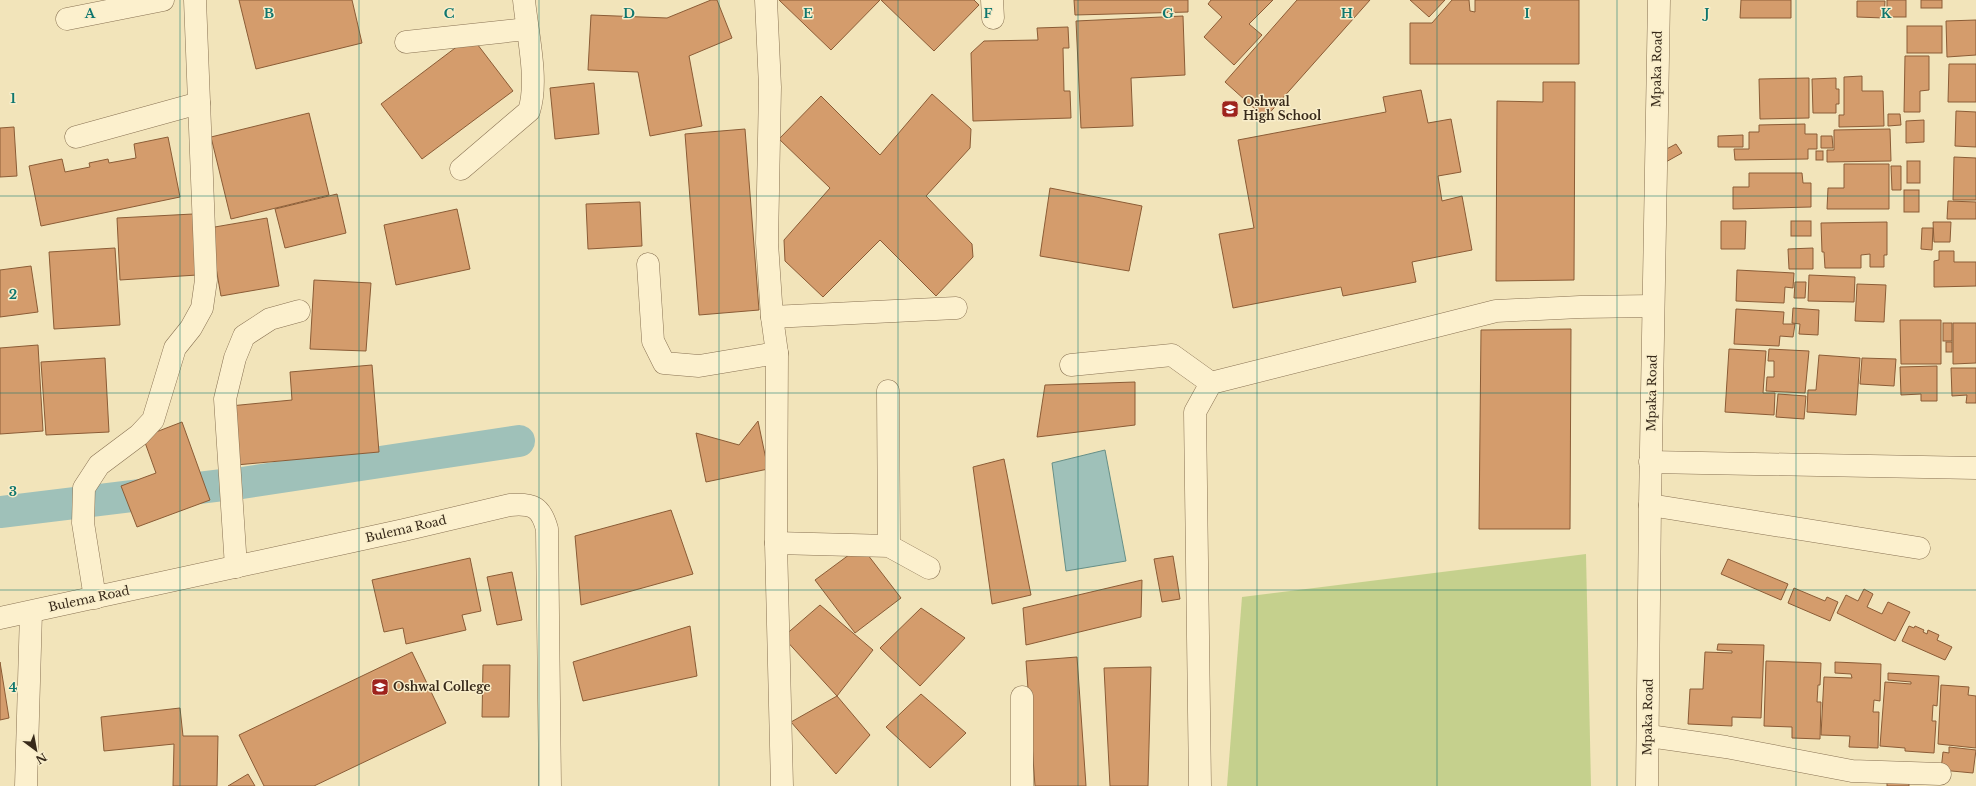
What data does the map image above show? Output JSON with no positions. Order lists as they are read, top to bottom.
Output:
{
  "streets": {
    "street": ["Mpaka Road", "Bulema Road"]
  },
  "places": {
    "school or university": ["Oshwal High School", "Oshwal College"]
  },
  "north": "bottom right",
  "grid": {
    "columns": [
      "A",
      "B",
      "C",
      "D",
      "E",
      "F",
      "G",
      "H",
      "I",
      "J",
      "K"
    ],
    "rows": [
      "1",
      "2",
      "3",
      "4"
    ]
  }
}
